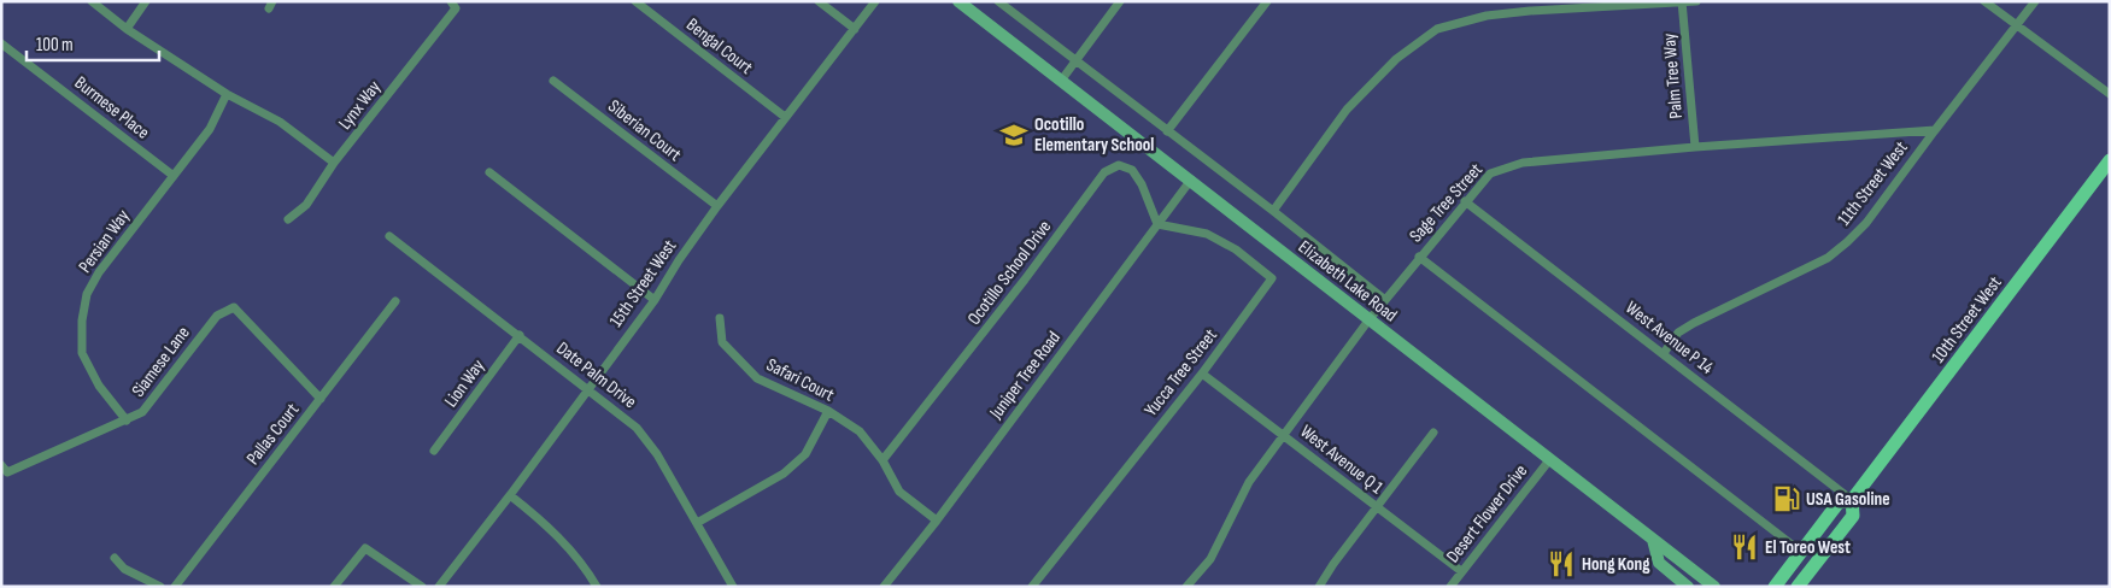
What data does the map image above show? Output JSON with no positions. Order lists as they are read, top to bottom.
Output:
{
  "streets": {
    "main road": ["Elizabeth Lake Road", "10th Street West"],
    "street": [
      "Bengal Court",
      "Palm Tree Way",
      "Lynx Way",
      "Burmese Place",
      "Siberian Court",
      "11th Street West",
      "Sage Tree Street",
      "Persian Way",
      "Ocotillo School Drive",
      "15th Street West",
      "West Avenue P 14",
      "Siamese Lane",
      "Yucca Tree Street",
      "Date Palm Drive",
      "Juniper Tree Road",
      "Safari Court",
      "Lion Way",
      "Pallas Court",
      "West Avenue Q 1",
      "Desert Flower Drive"
    ]
  },
  "crossings": [
    ["Bengal Court", "15th Street West"],
    ["Palm Tree Way", "Sage Tree Street"],
    ["Burmese Place", "Persian Way"],
    ["Siberian Court", "15th Street West"],
    ["11th Street West", "Sage Tree Street"],
    ["11th Street West", "West Avenue P 14"],
    ["Sage Tree Street", "Elizabeth Lake Road"],
    ["Sage Tree Street", "West Avenue P 14"],
    ["Sage Tree Street", "West Avenue Q 1"],
    ["Persian Way", "Siamese Lane"],
    ["Ocotillo School Drive", "Yucca Tree Street"],
    ["Ocotillo School Drive", "Juniper Tree Road"],
    ["Ocotillo School Drive", "Safari Court"],
    ["Elizabeth Lake Road", "Juniper Tree Road"],
    ["Elizabeth Lake Road", "Desert Flower Drive"],
    ["15th Street West", "Date Palm Drive"],
    ["10th Street West", "West Avenue P 14"],
    ["Siamese Lane", "Pallas Court"],
    ["Yucca Tree Street", "Juniper Tree Road"],
    ["Yucca Tree Street", "West Avenue Q 1"],
    ["Date Palm Drive", "Lion Way"],
    ["Juniper Tree Road", "Safari Court"],
    ["West Avenue Q 1", "Desert Flower Drive"]
  ],
  "places": {
    "school or university": ["Ocotillo Elementary School"],
    "fuel station": ["USA Gasoline"],
    "restaurant": ["El Toreo West", "Hong Kong"]
  },
  "scale_bar": "100 m"
}
